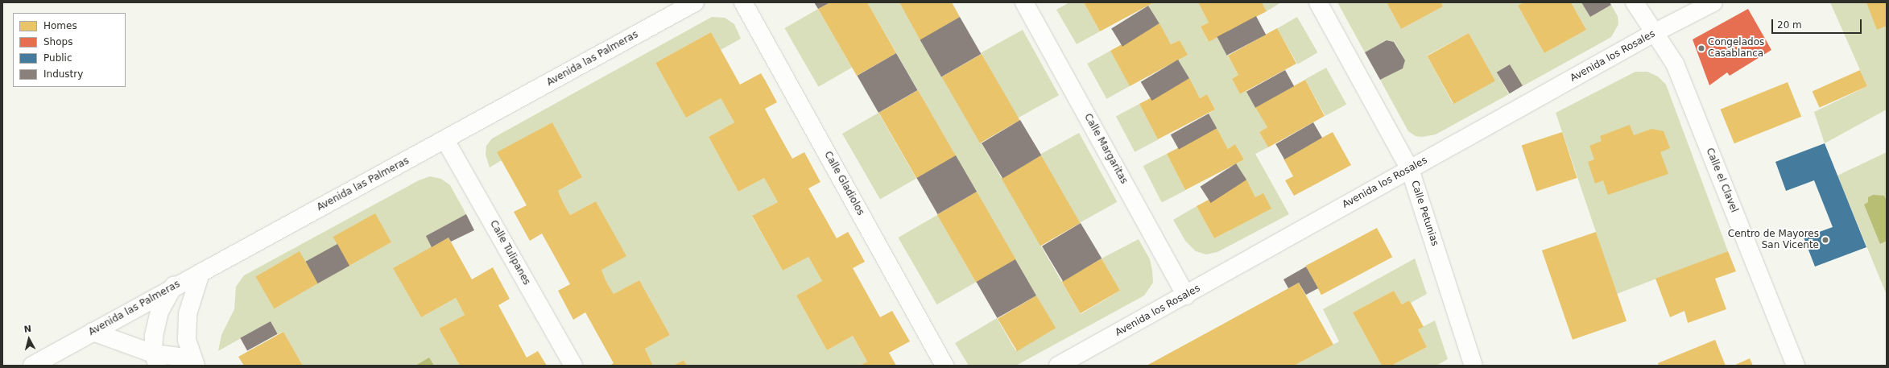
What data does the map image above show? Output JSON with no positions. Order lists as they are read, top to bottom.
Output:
{
  "streets": {
    "street": [
      "Avenida los Rosales",
      "Avenida las Palmeras",
      "Calle Margaritas",
      "Calle el Clavel",
      "Calle Gladiolos",
      "Calle Petunias",
      "Calle Tulipanes"
    ]
  },
  "crossings": [
    ["Avenida los Rosales", "Calle Margaritas"],
    ["Avenida los Rosales", "Calle el Clavel"],
    ["Avenida los Rosales", "Calle Petunias"],
    ["Avenida las Palmeras", "Calle Tulipanes"]
  ],
  "places": ["Congelados Casablanca", "Centro de Mayores San Vicente"],
  "legend": [
    "Homes",
    "Shops",
    "Public",
    "Industry"
  ],
  "scale_bar": "20 m",
  "north": "top"
}
